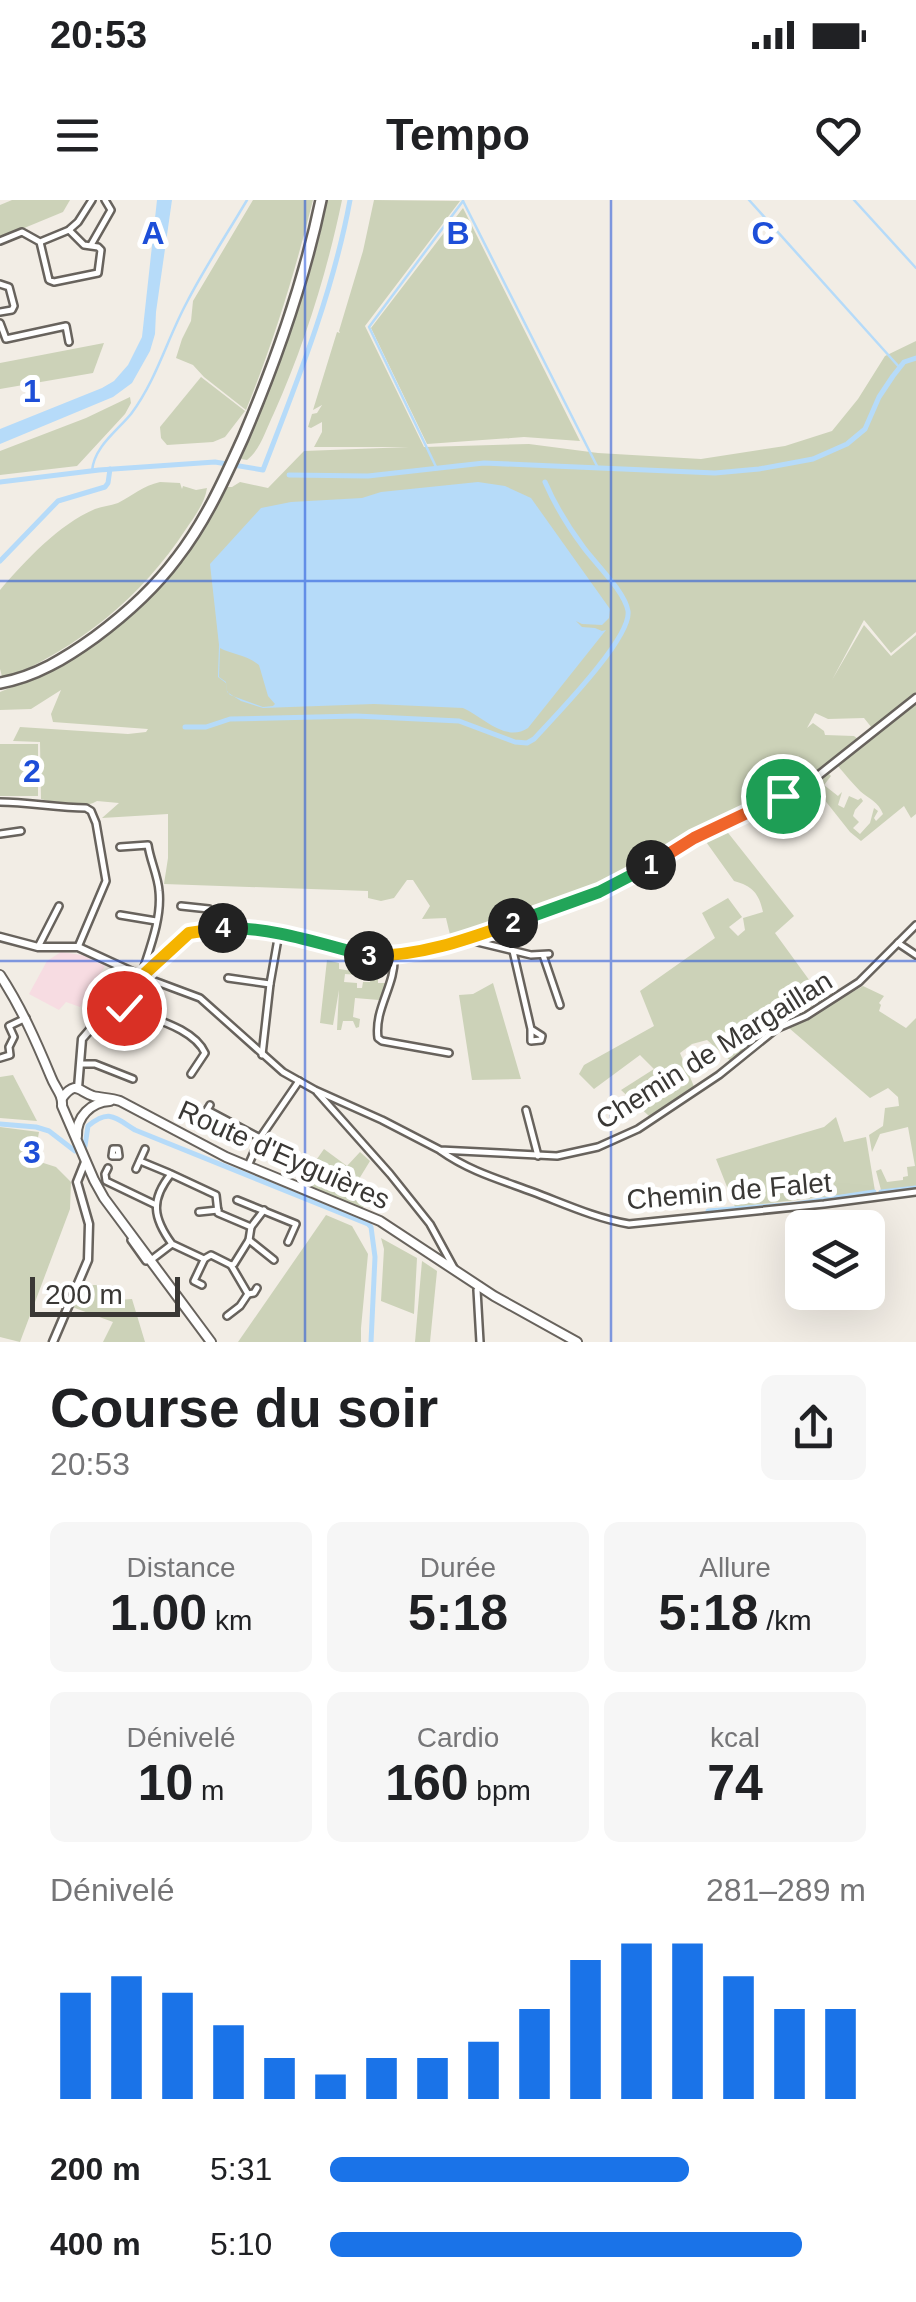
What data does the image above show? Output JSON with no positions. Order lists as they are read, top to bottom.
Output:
{
  "streets": {
    "main road": ["Route d'Eyguières"],
    "street": ["Chemin de Margaillan", "Chemin de Falet"]
  },
  "crossings": [
    ["Chemin de Margaillan", "Chemin de Falet"]
  ],
  "scale_bar": "200 m",
  "page": {
    "status": "20:53",
    "header": "Tempo",
    "pins": [
      "1",
      "2",
      "4",
      "3"
    ],
    "scale": "200 m",
    "heading": ["Course du soir", "20:53"],
    "stats": [
      ["Distance", "1.00 km"],
      ["Durée", "5:18"],
      ["Allure", "5:18 /km"],
      ["Dénivelé", "10 m"],
      ["Cardio", "160 bpm"],
      ["kcal", "74"]
    ],
    "chart": ["Dénivelé", "281–289 m"],
    "list": [
      {
        "name": "200 m",
        "note": "5:31"
      },
      {
        "name": "400 m",
        "note": "5:10"
      }
    ]
  },
  "grid": {
    "columns": ["A", "B", "C"],
    "rows": ["1", "2", "3"]
  }
}
